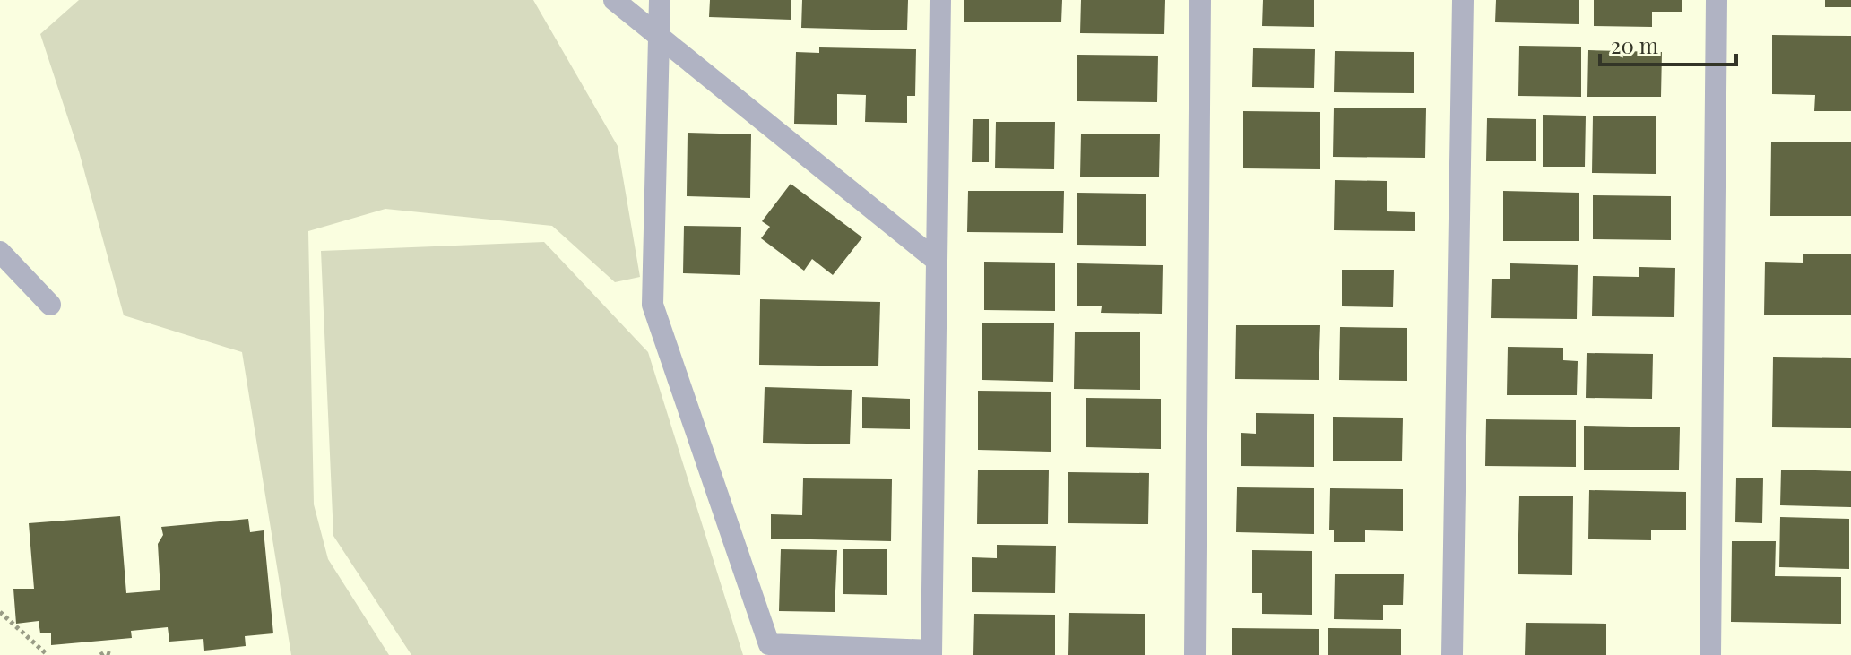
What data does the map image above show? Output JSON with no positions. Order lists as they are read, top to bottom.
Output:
{
  "scale_bar": "20 m"
}
